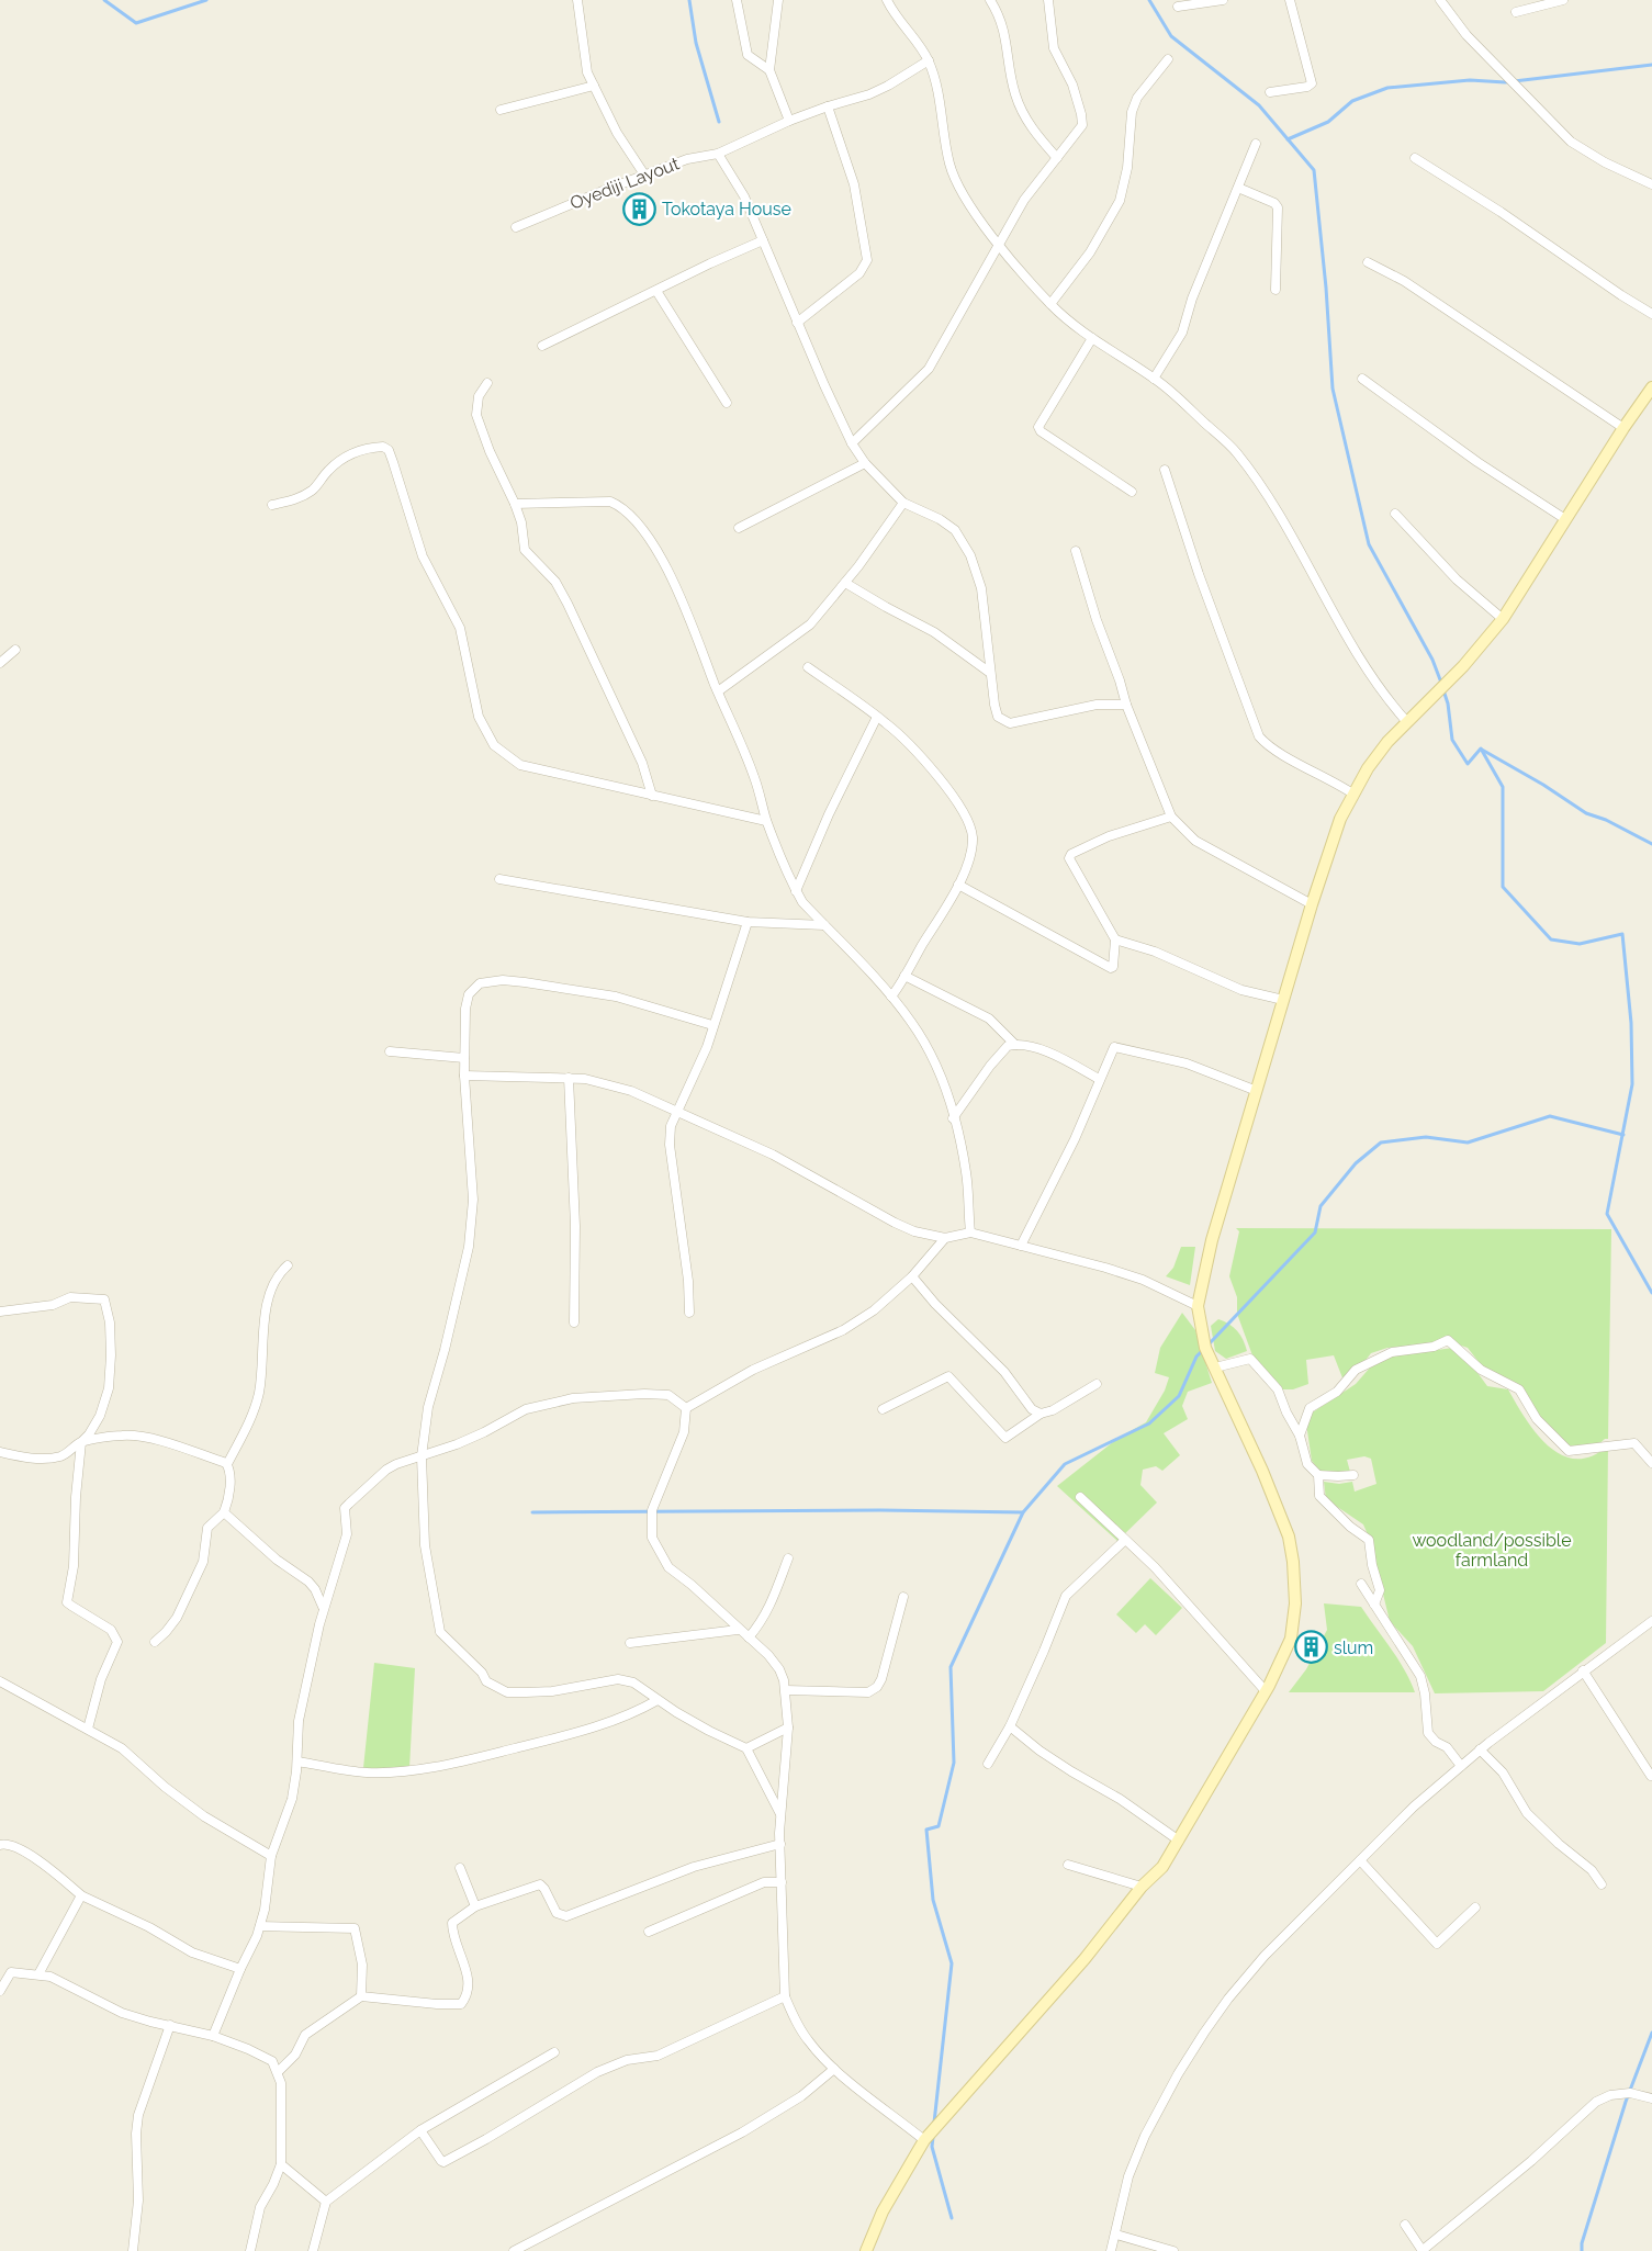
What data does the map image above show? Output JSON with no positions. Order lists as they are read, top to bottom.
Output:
{
  "streets": {
    "street": ["Oyediji Layout"]
  },
  "parks": ["woodland/possible farmland"],
  "places": {
    "building": ["Tokotaya House", "slum"]
  }
}
